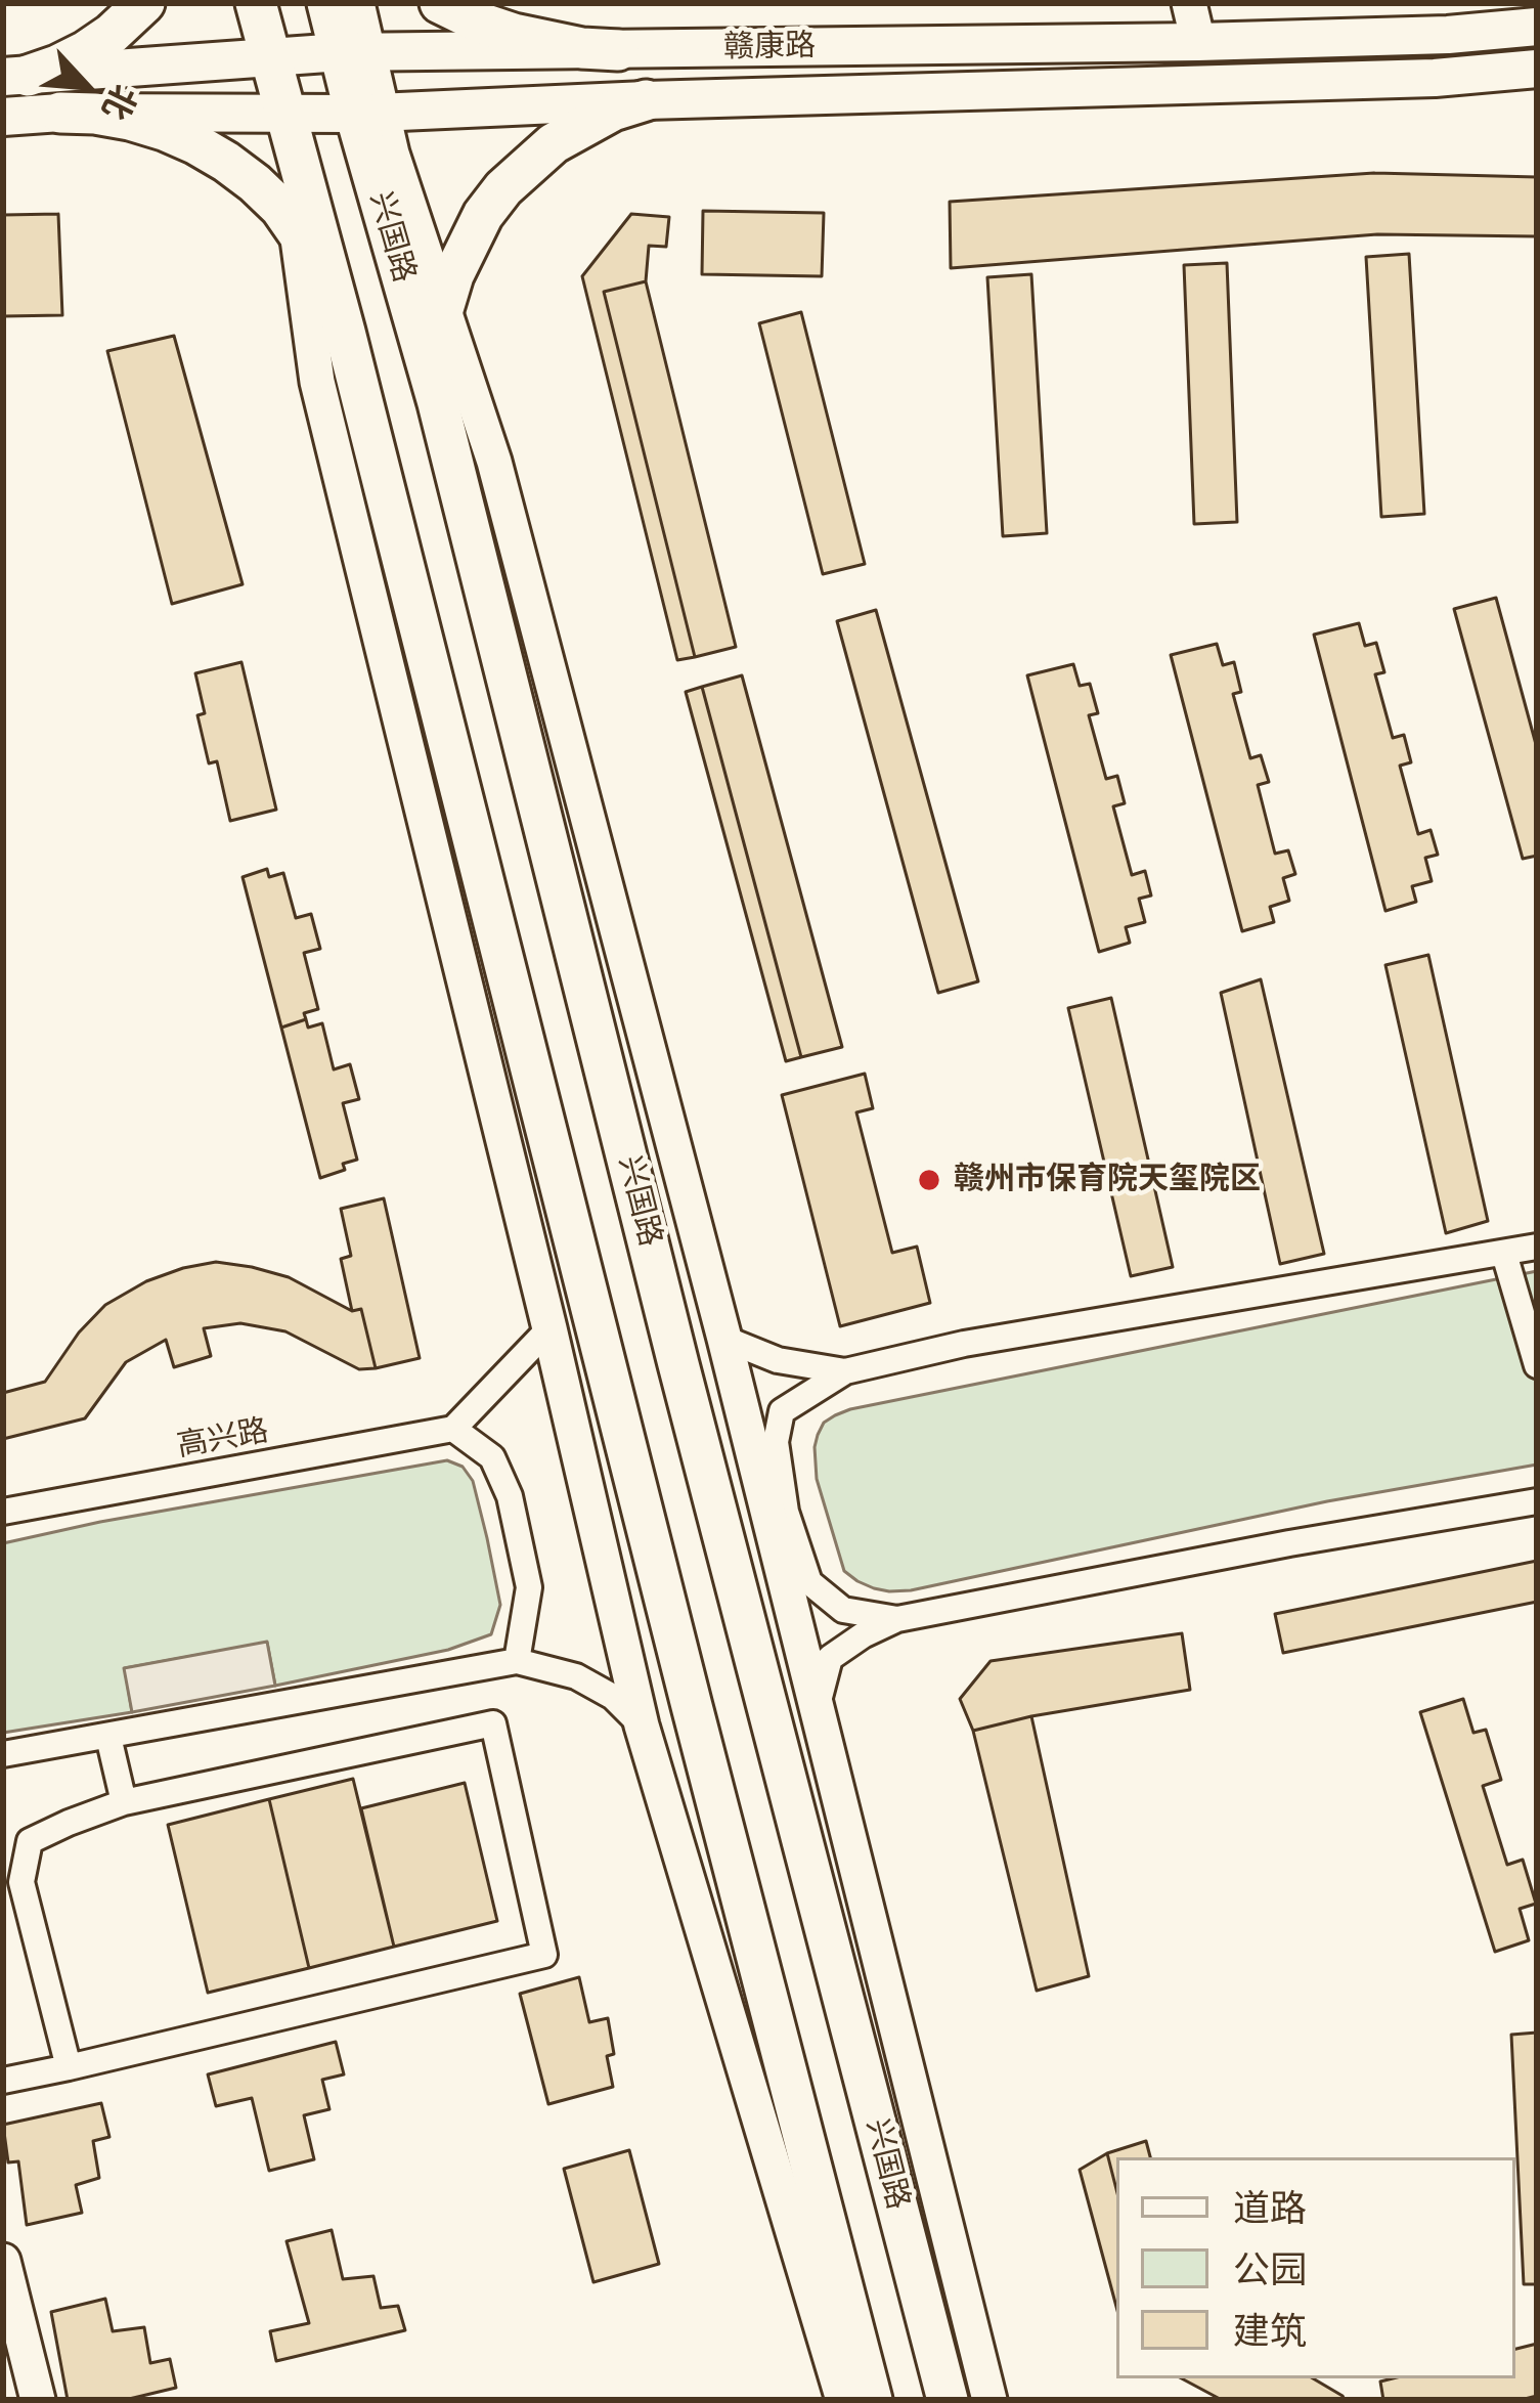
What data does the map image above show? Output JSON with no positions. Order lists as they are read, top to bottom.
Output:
{
  "streets": {
    "main road": ["赣康路", "兴国路"],
    "street": ["高兴路"]
  },
  "crossings": [
    ["赣康路", "兴国路"]
  ],
  "places": ["赣州市保育院天玺院区"],
  "legend": ["道路", "公园", "建筑"],
  "north": "bottom right"
}
